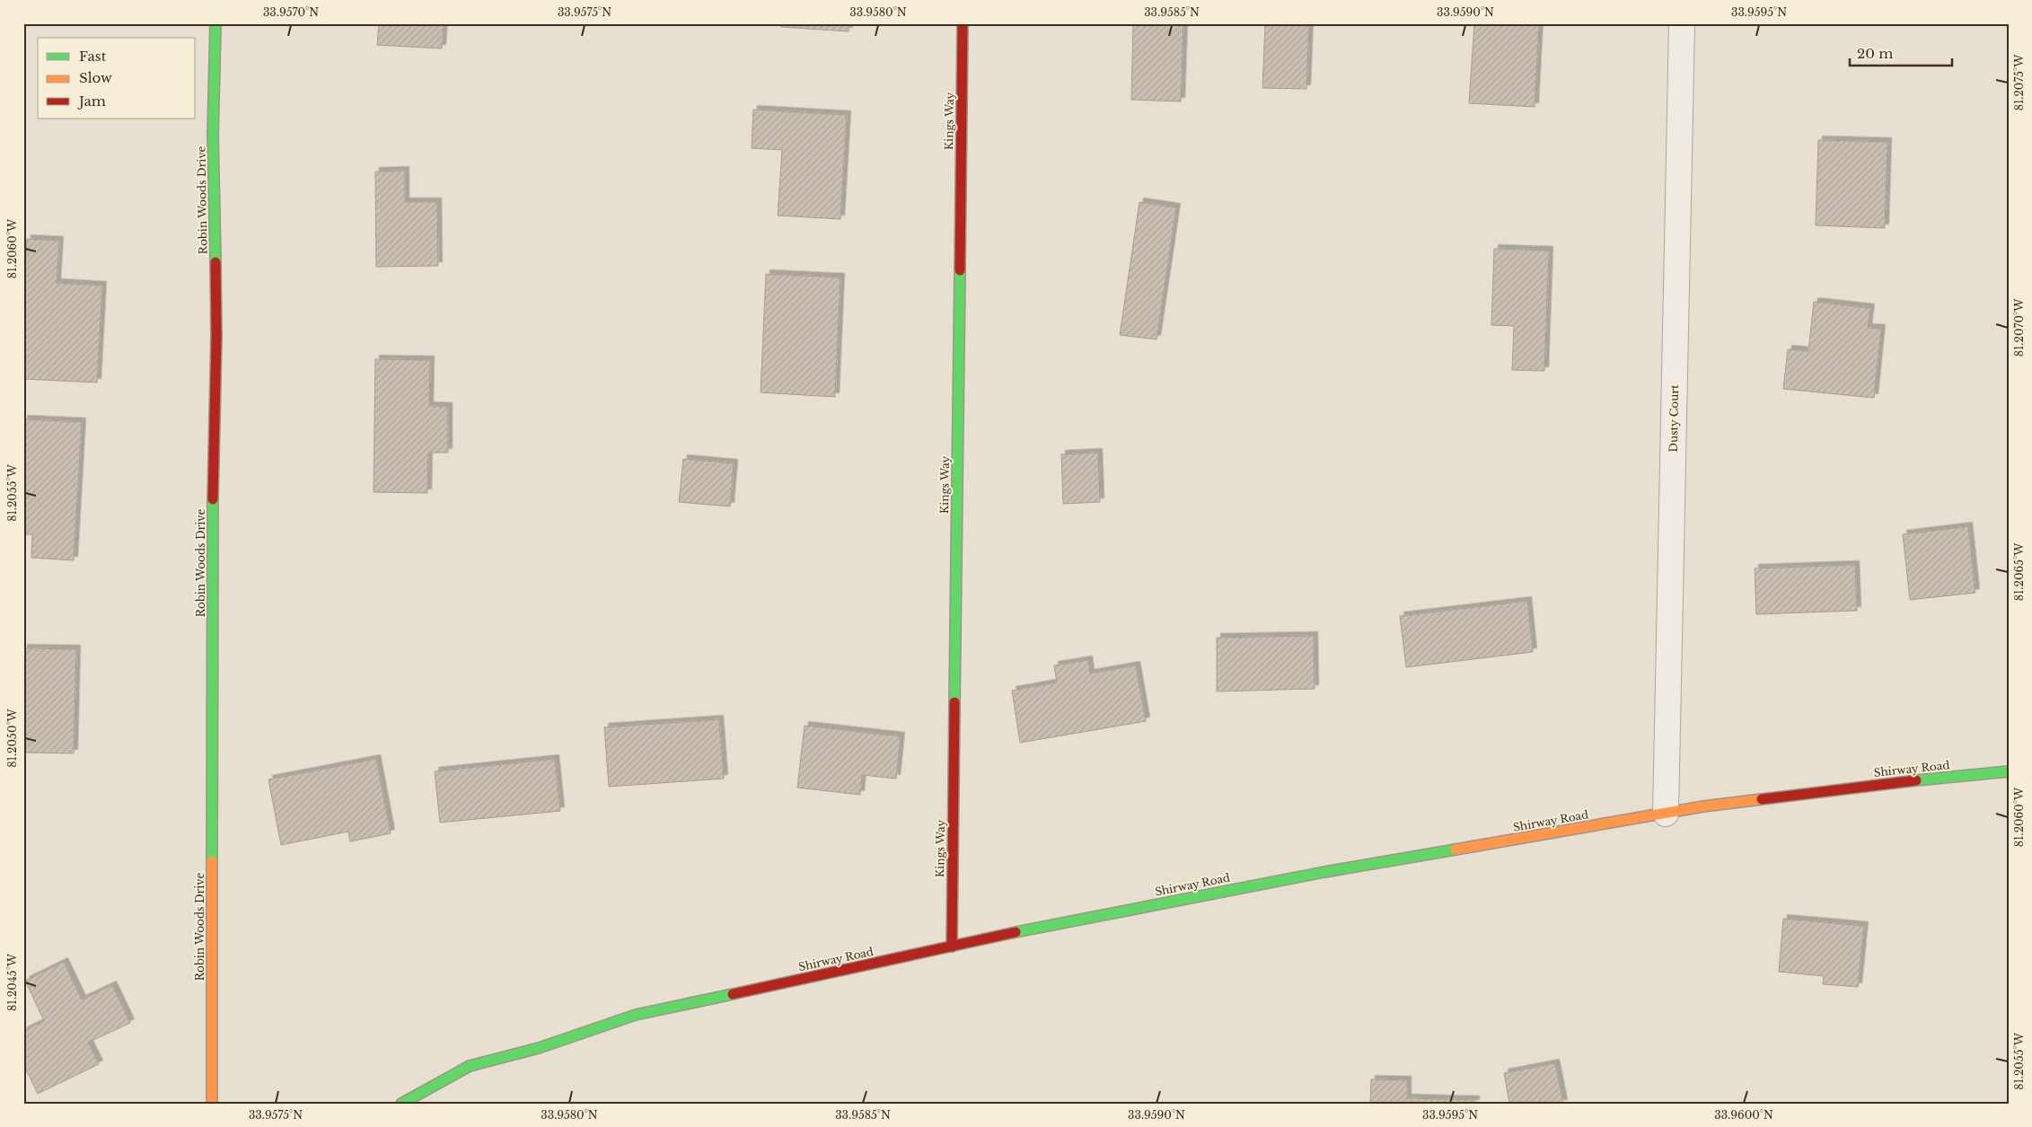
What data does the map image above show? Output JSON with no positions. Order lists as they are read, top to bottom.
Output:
{
  "streets": {
    "street": [
      "Kings Way",
      "Robin Woods Drive",
      "Dusty Court",
      "Shirway Road"
    ]
  },
  "crossings": [
    ["Kings Way", "Shirway Road"],
    ["Dusty Court", "Shirway Road"]
  ],
  "legend": ["Fast", "Slow", "Jam"],
  "scale_bar": "20 m",
  "coordinates": [
    "33.9570°N",
    "33.9575°N",
    "33.9580°N",
    "33.9585°N",
    "33.9590°N",
    "33.9595°N",
    "81.2075°W",
    "81.2060°W",
    "81.2070°W",
    "81.2055°W",
    "81.2065°W",
    "81.2050°W",
    "81.2045°W",
    "33.9600°N"
  ]
}
